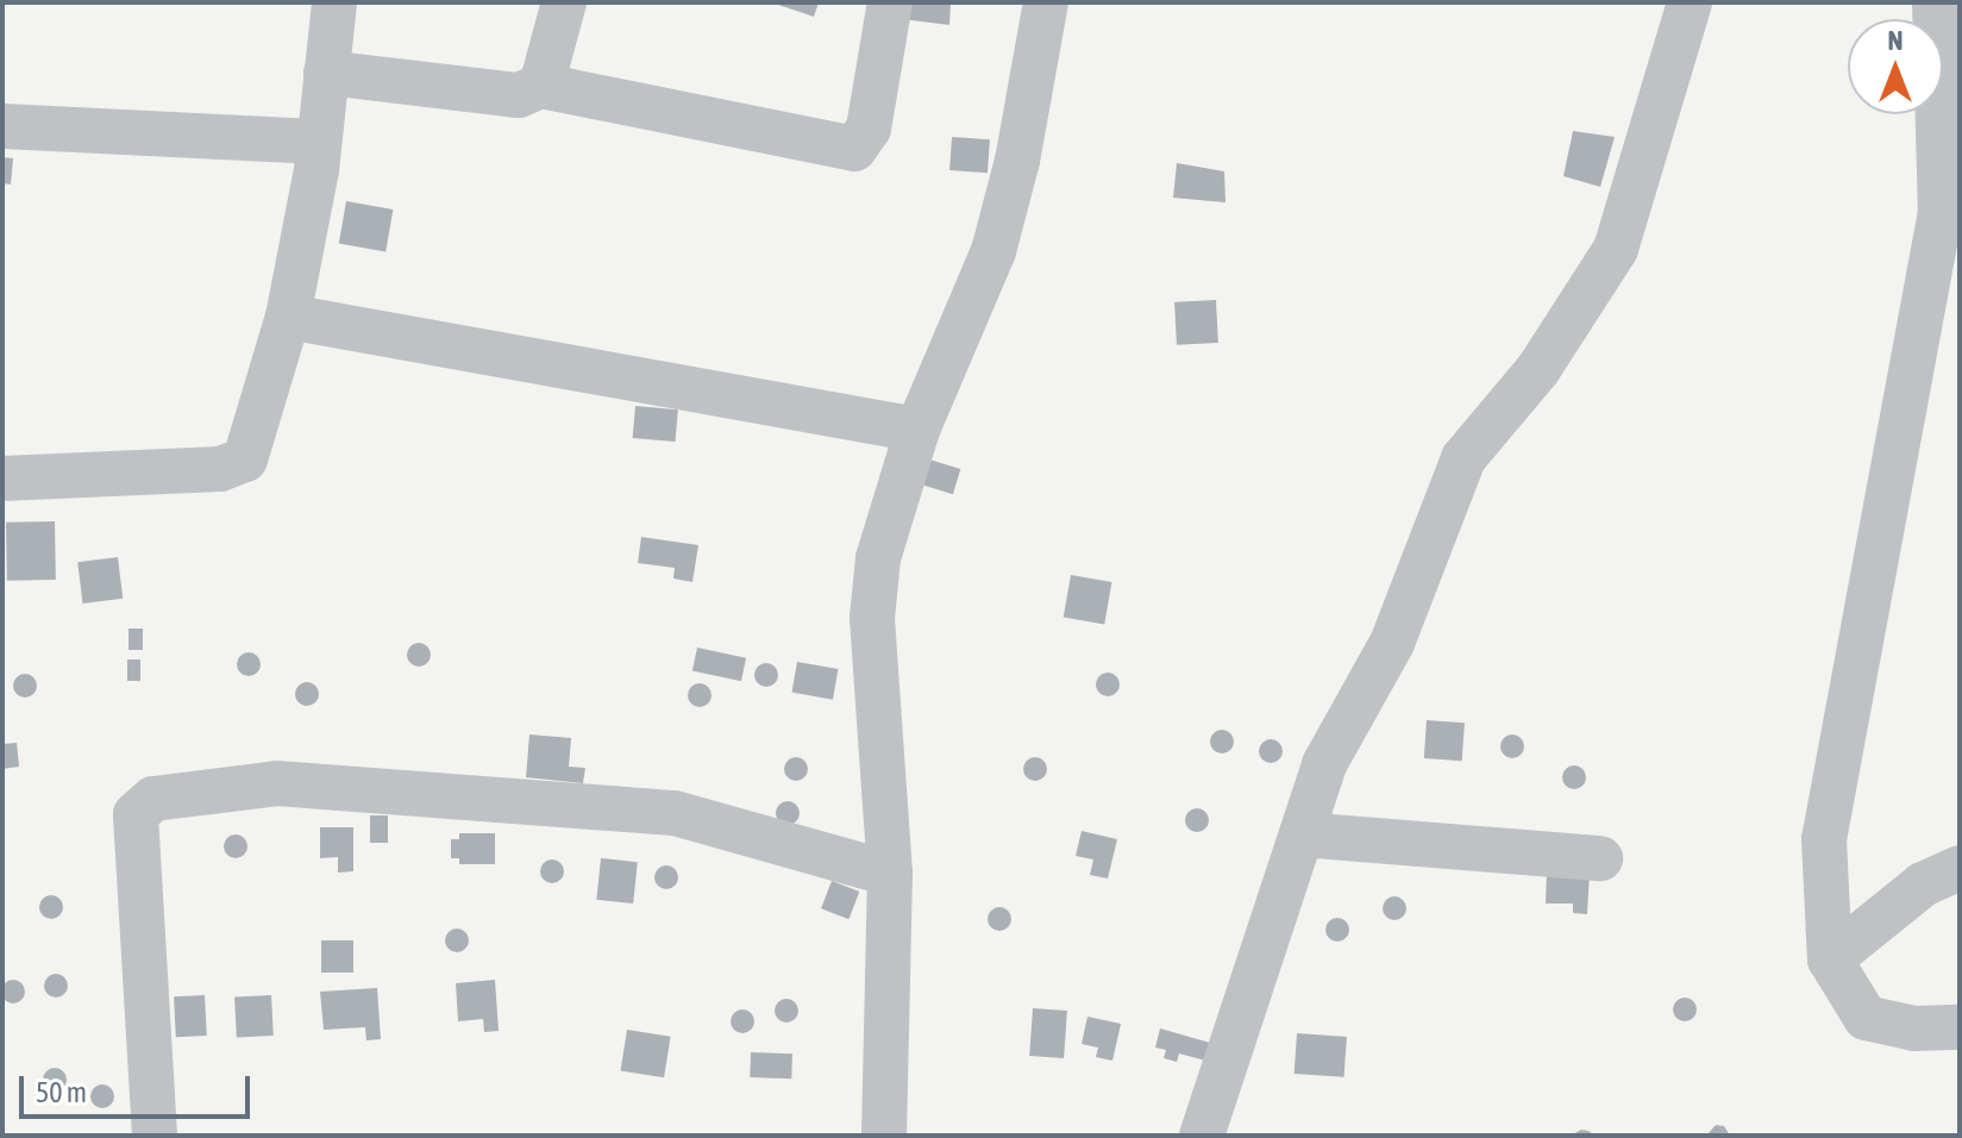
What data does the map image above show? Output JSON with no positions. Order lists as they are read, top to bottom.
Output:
{
  "scale_bar": "50 m",
  "north": "top"
}
